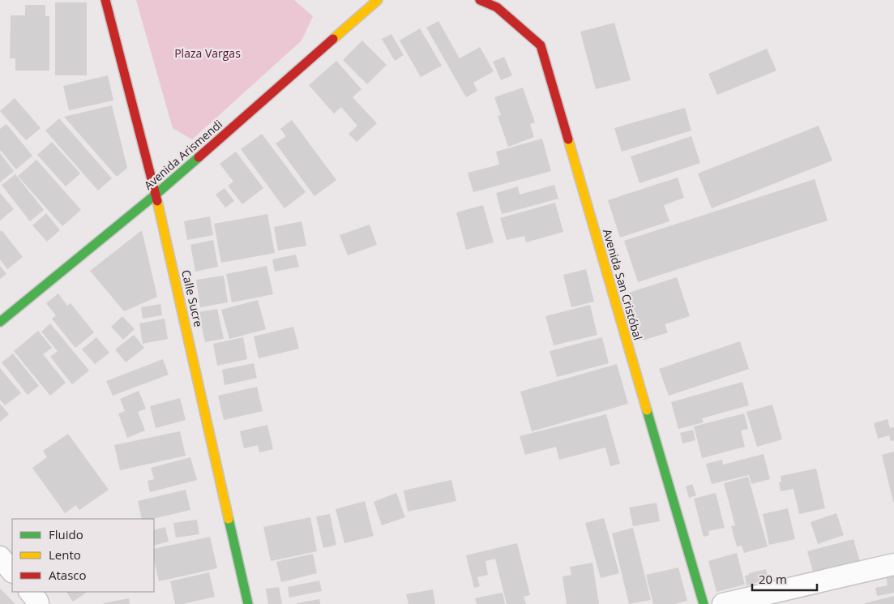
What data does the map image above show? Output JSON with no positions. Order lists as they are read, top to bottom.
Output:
{
  "streets": {
    "street": ["Avenida Arismendi", "Avenida San Cristóbal", "Calle Sucre"]
  },
  "crossings": [
    ["Avenida Arismendi", "Calle Sucre"]
  ],
  "parks": ["Plaza Vargas"],
  "legend": ["Fluido", "Lento", "Atasco"],
  "scale_bar": "20 m"
}
